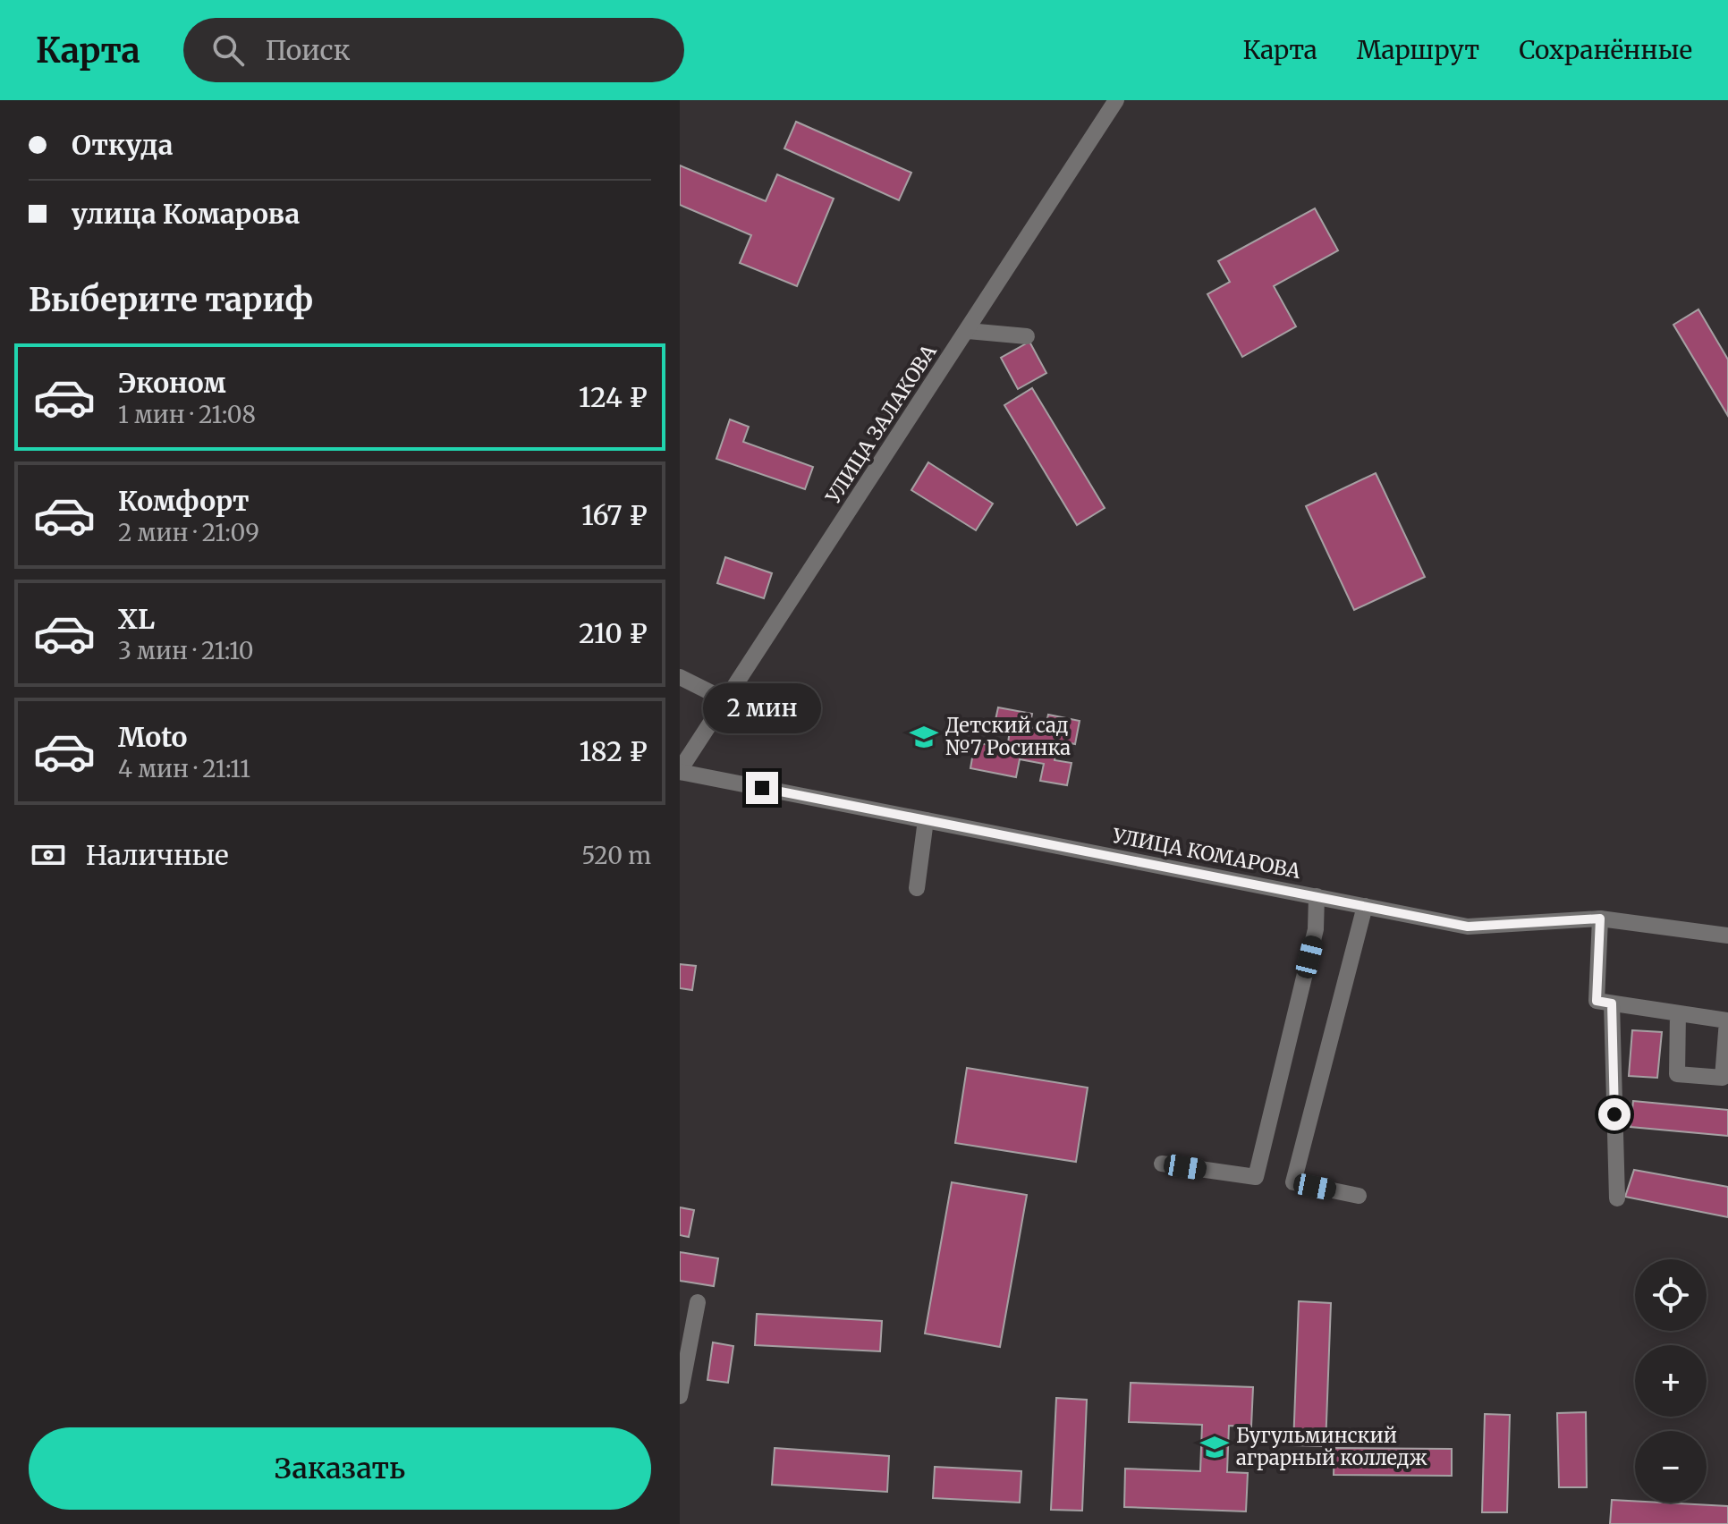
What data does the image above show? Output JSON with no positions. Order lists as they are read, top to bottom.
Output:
{
  "streets": {
    "street": ["УЛИЦА ЗАЛАКОВА", "УЛИЦА КОМАРОВА"]
  },
  "crossings": [
    ["УЛИЦА ЗАЛАКОВА", "УЛИЦА КОМАРОВА"]
  ],
  "places": {
    "school or university": ["Детский сад №7 Росинка", "Бугульминский аграрный колледж"]
  },
  "page": {
    "header": "Карта",
    "search": "Поиск",
    "nav": ["Карта", "Маршрут", "Сохранённые"],
    "banner": ["Откуда", "улица Комарова"],
    "heading": "Выберите тариф",
    "list": [
      {
        "name": "Эконом",
        "note": "1 мин · 21:08",
        "value": "124 ₽"
      },
      {
        "name": "Комфорт",
        "note": "2 мин · 21:09",
        "value": "167 ₽"
      },
      {
        "name": "XL",
        "note": "3 мин · 21:10",
        "value": "210 ₽"
      },
      {
        "name": "Moto",
        "note": "4 мин · 21:11",
        "value": "182 ₽"
      }
    ],
    "bubble": "2 мин",
    "pay": ["Наличные", "520 m"],
    "map_buttons": ["+", "−"],
    "buttons": "Заказать"
  }
}
